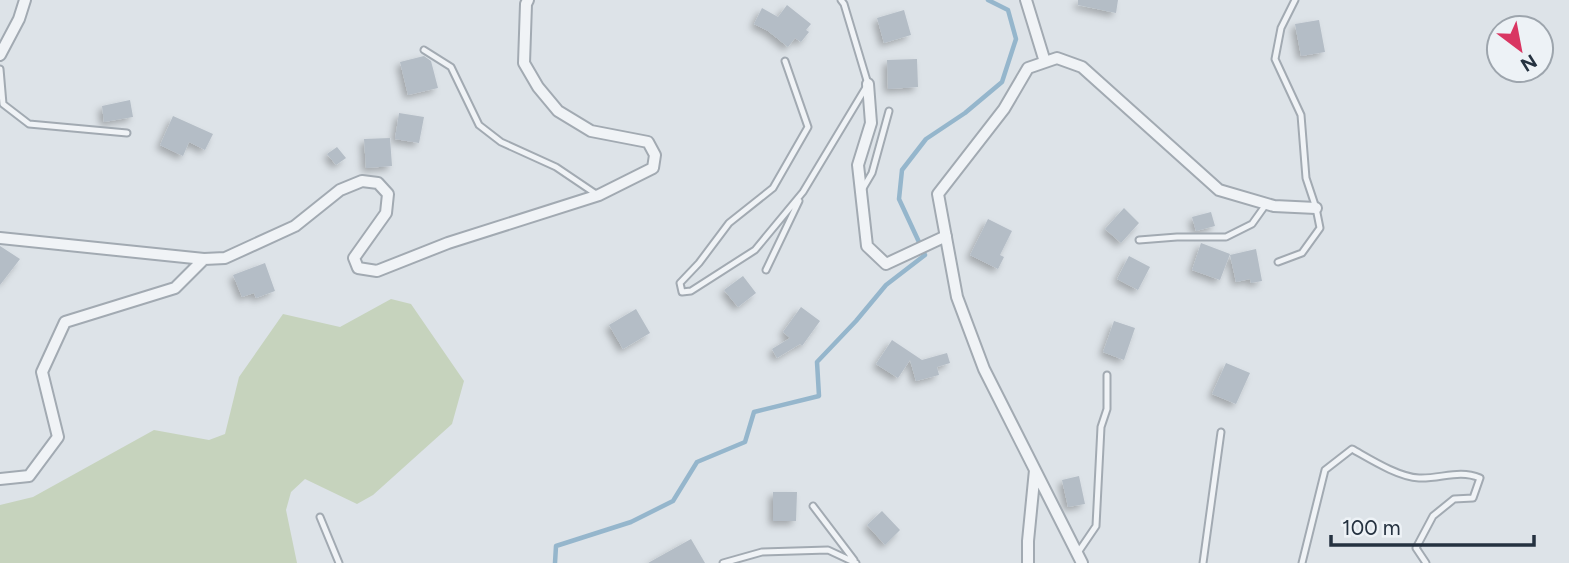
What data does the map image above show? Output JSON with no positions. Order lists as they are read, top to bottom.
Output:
{
  "scale_bar": "100 m",
  "north": "bottom right"
}
